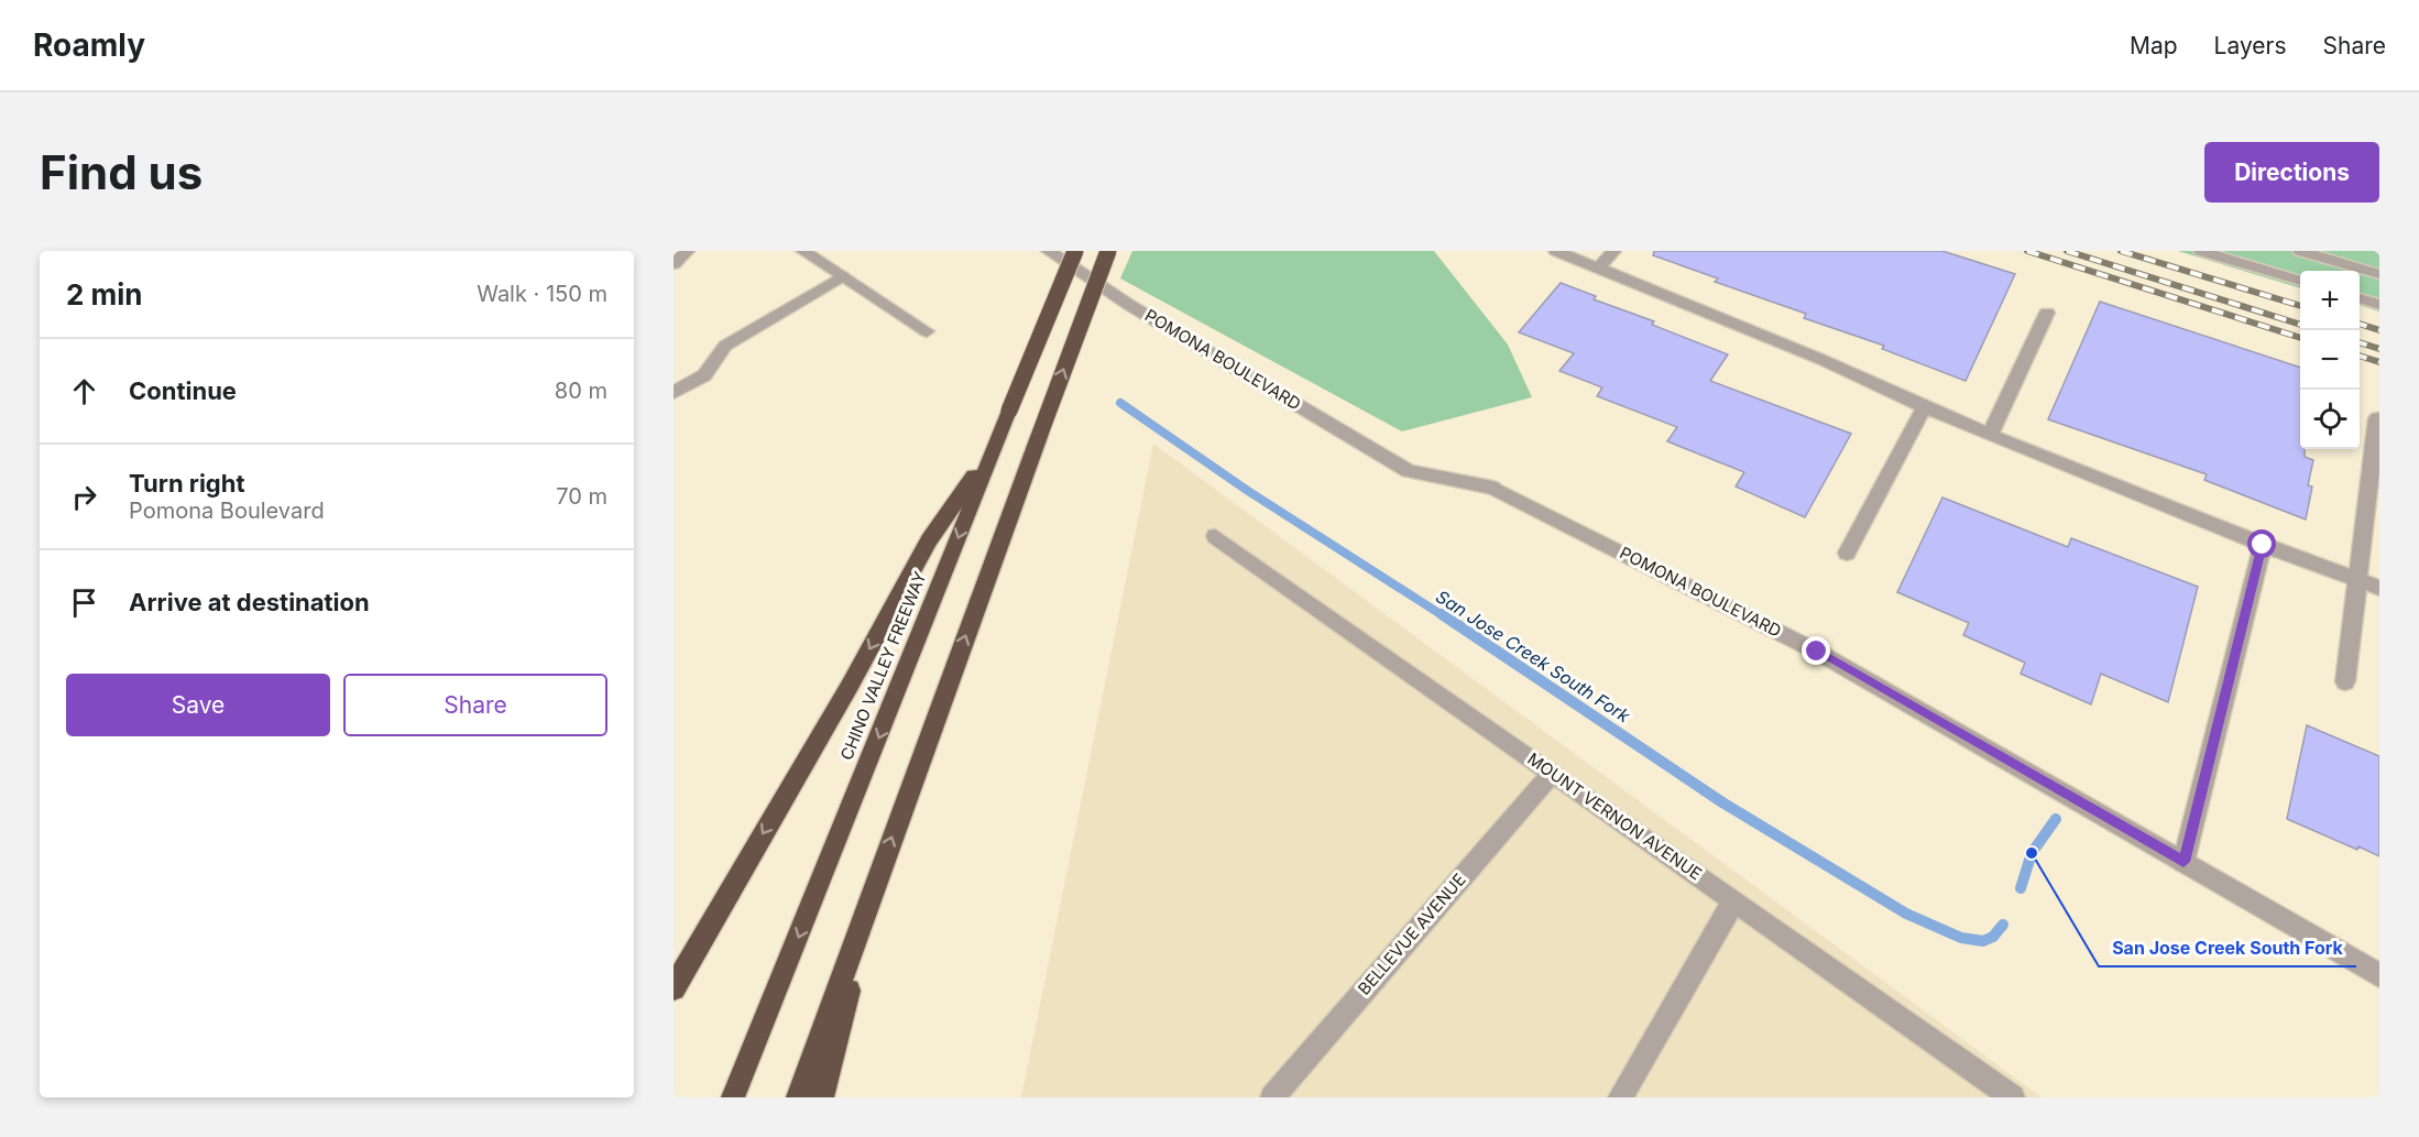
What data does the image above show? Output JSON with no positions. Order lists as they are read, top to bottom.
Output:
{
  "streets": {
    "highway": ["CHINO VALLEY FREEWAY"],
    "street": ["POMONA BOULEVARD", "MOUNT VERNON AVENUE", "BELLEVUE AVENUE"]
  },
  "crossings": [
    ["MOUNT VERNON AVENUE", "BELLEVUE AVENUE"]
  ],
  "water": ["San Jose Creek South Fork"],
  "places": ["San Jose Creek South Fork"],
  "page": {
    "header": "Roamly",
    "nav": ["Map", "Layers", "Share"],
    "buttons": [
      "Directions",
      ["Save", "Share"]
    ],
    "title": "Find us",
    "heading": ["2 min", "Walk · 150 m"],
    "map_buttons": ["+", "−"],
    "list": [
      ["Continue", "80 m"],
      ["Turn right", "Pomona Boulevard", "70 m"],
      "Arrive at destination"
    ]
  }
}
